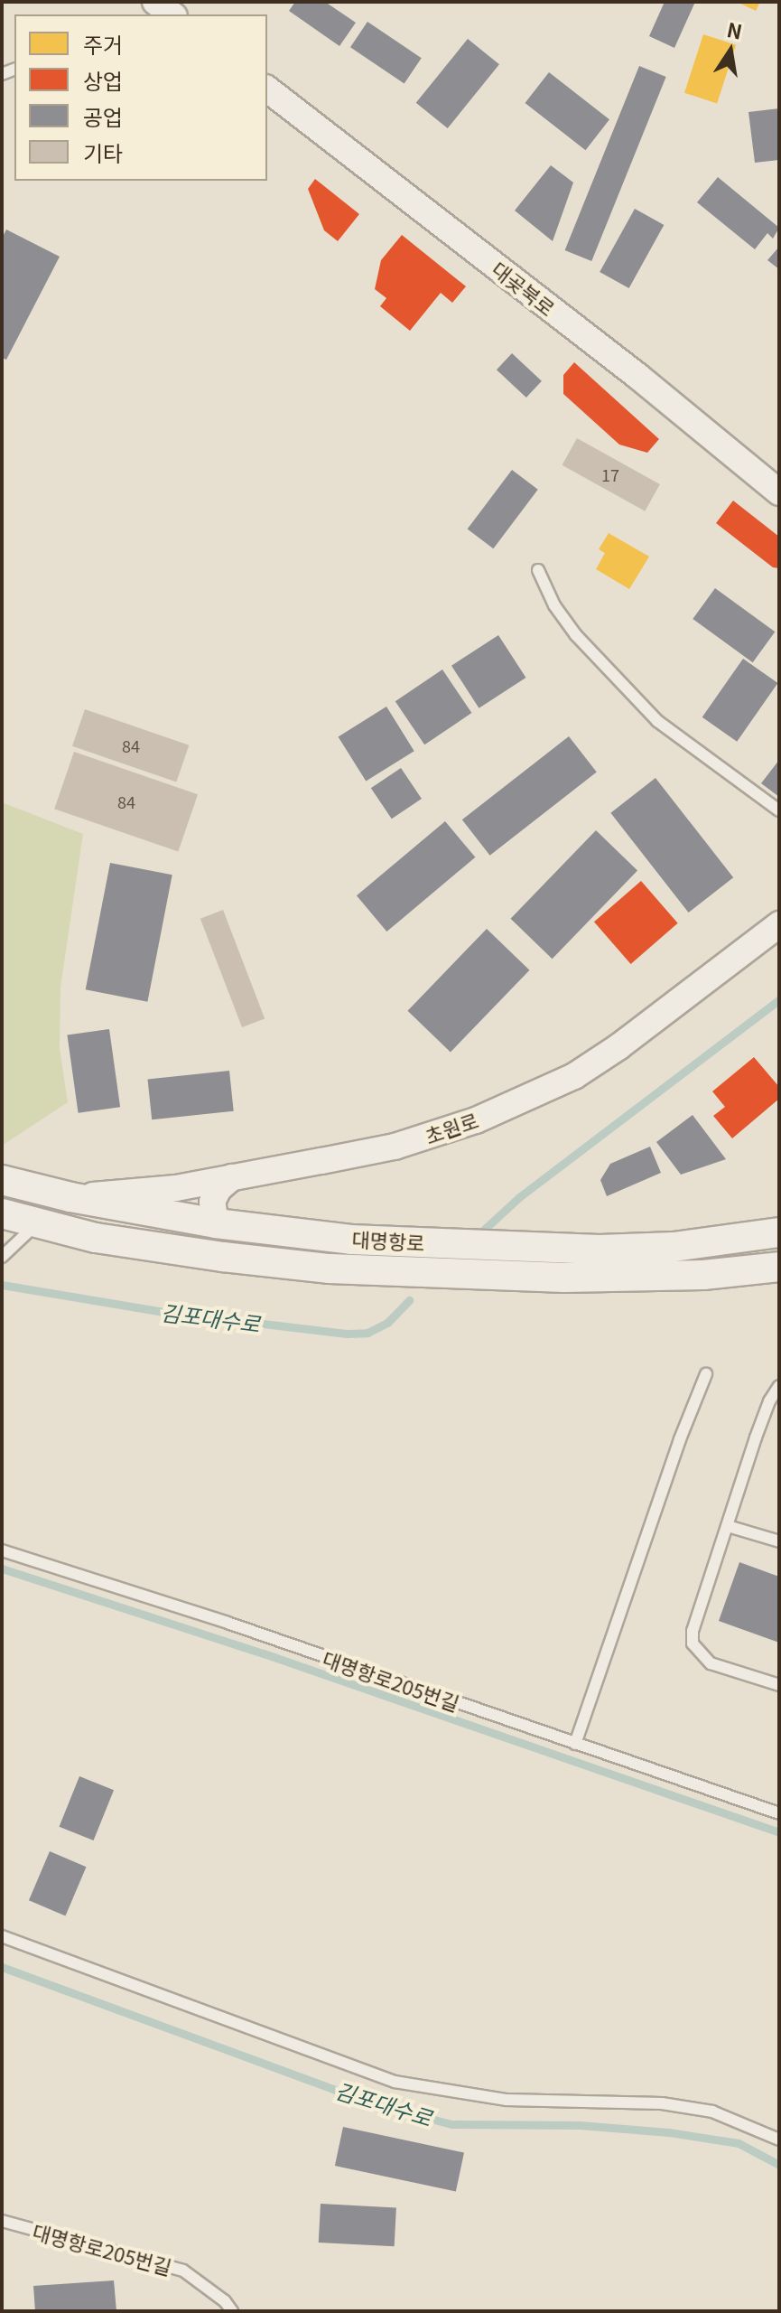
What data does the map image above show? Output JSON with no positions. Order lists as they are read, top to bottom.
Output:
{
  "streets": {
    "main road": ["대명항로"],
    "street": ["대곶북로", "초원로"],
    "lane": ["대명항로205번길"]
  },
  "crossings": [
    ["초원로", "대명항로"]
  ],
  "water": ["김포대수로"],
  "house_numbers": ["17", "84", "84"],
  "legend": [
    "주거",
    "상업",
    "공업",
    "기타"
  ],
  "north": "top"
}
